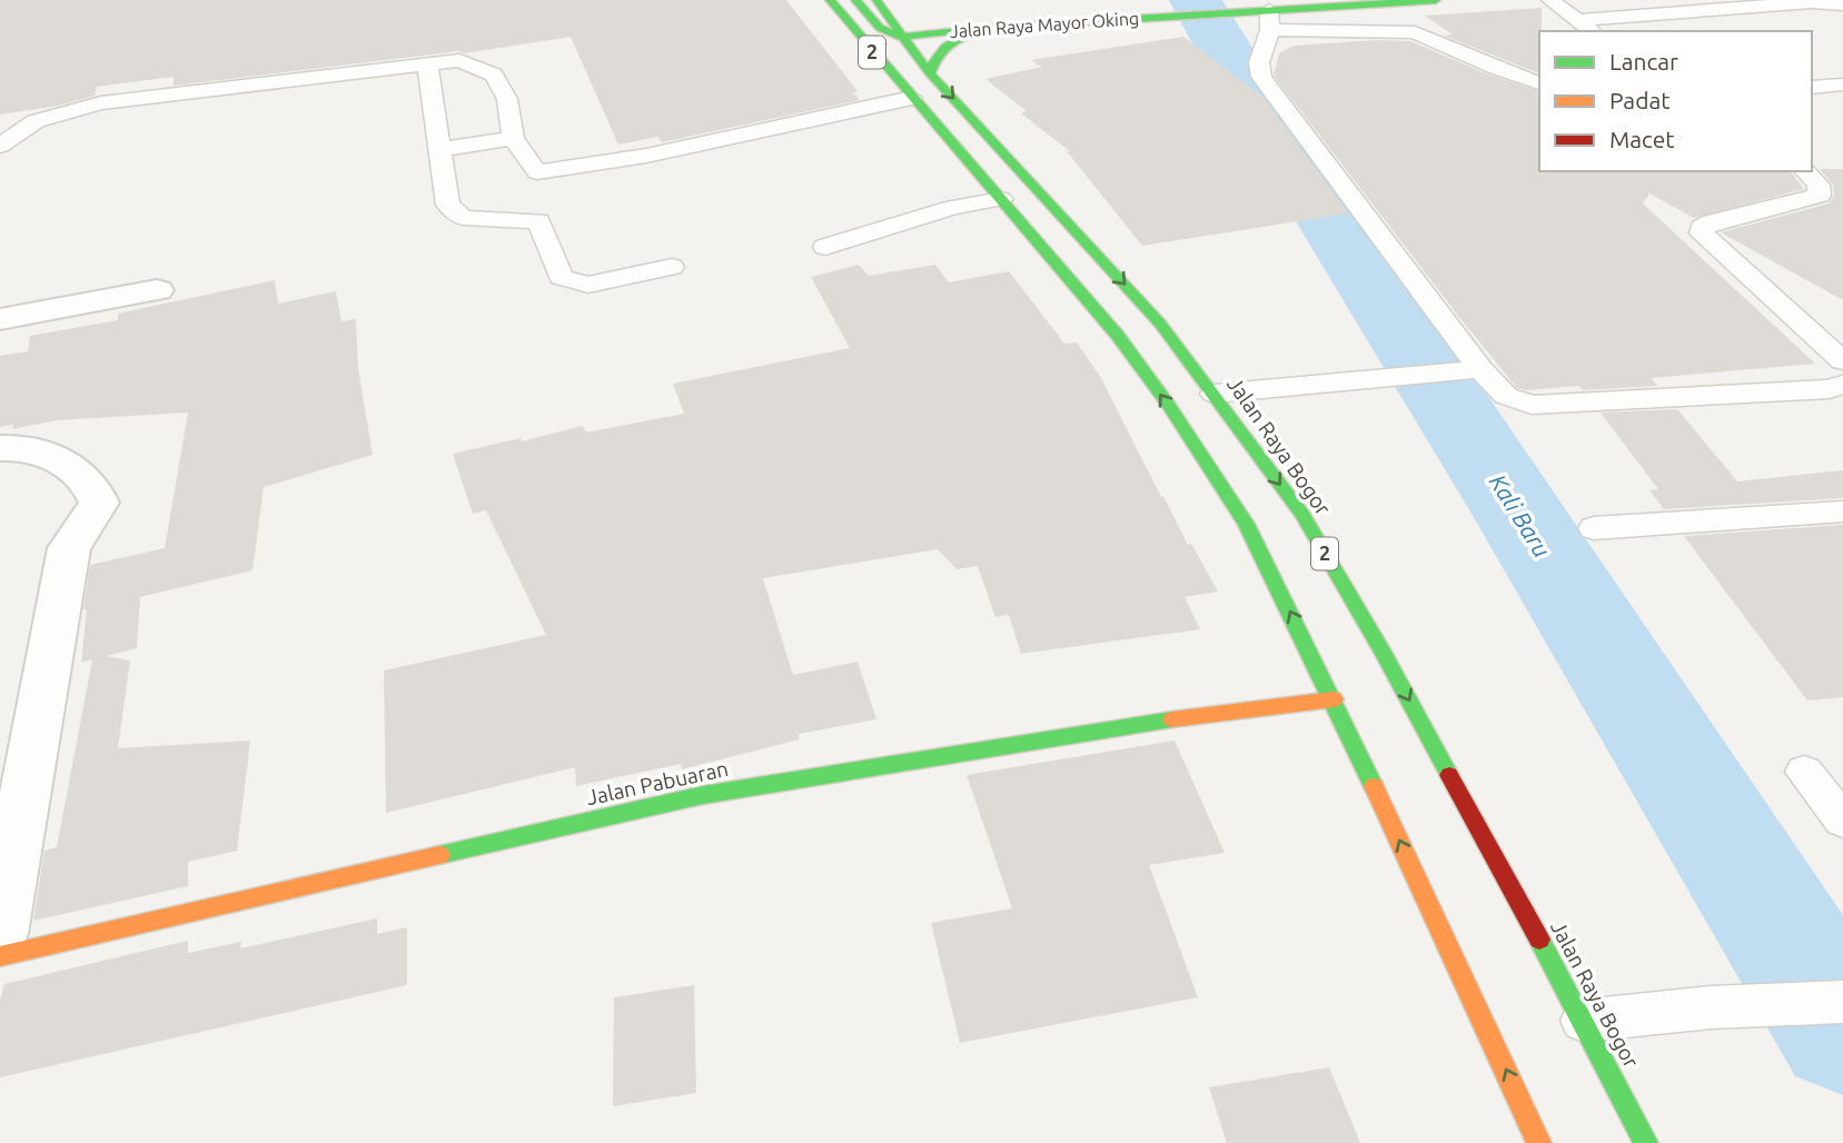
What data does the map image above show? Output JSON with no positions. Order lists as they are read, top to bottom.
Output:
{
  "streets": {
    "main road": [
      "Jalan Raya Mayor Oking",
      "2",
      "Jalan Raya Bogor",
      "Jalan Pabuaran"
    ]
  },
  "crossings": [
    ["Jalan Raya Mayor Oking", "Jalan Raya Bogor"],
    ["2", "Jalan Pabuaran"]
  ],
  "water": ["Kali Baru"],
  "legend": ["Lancar", "Padat", "Macet"]
}
